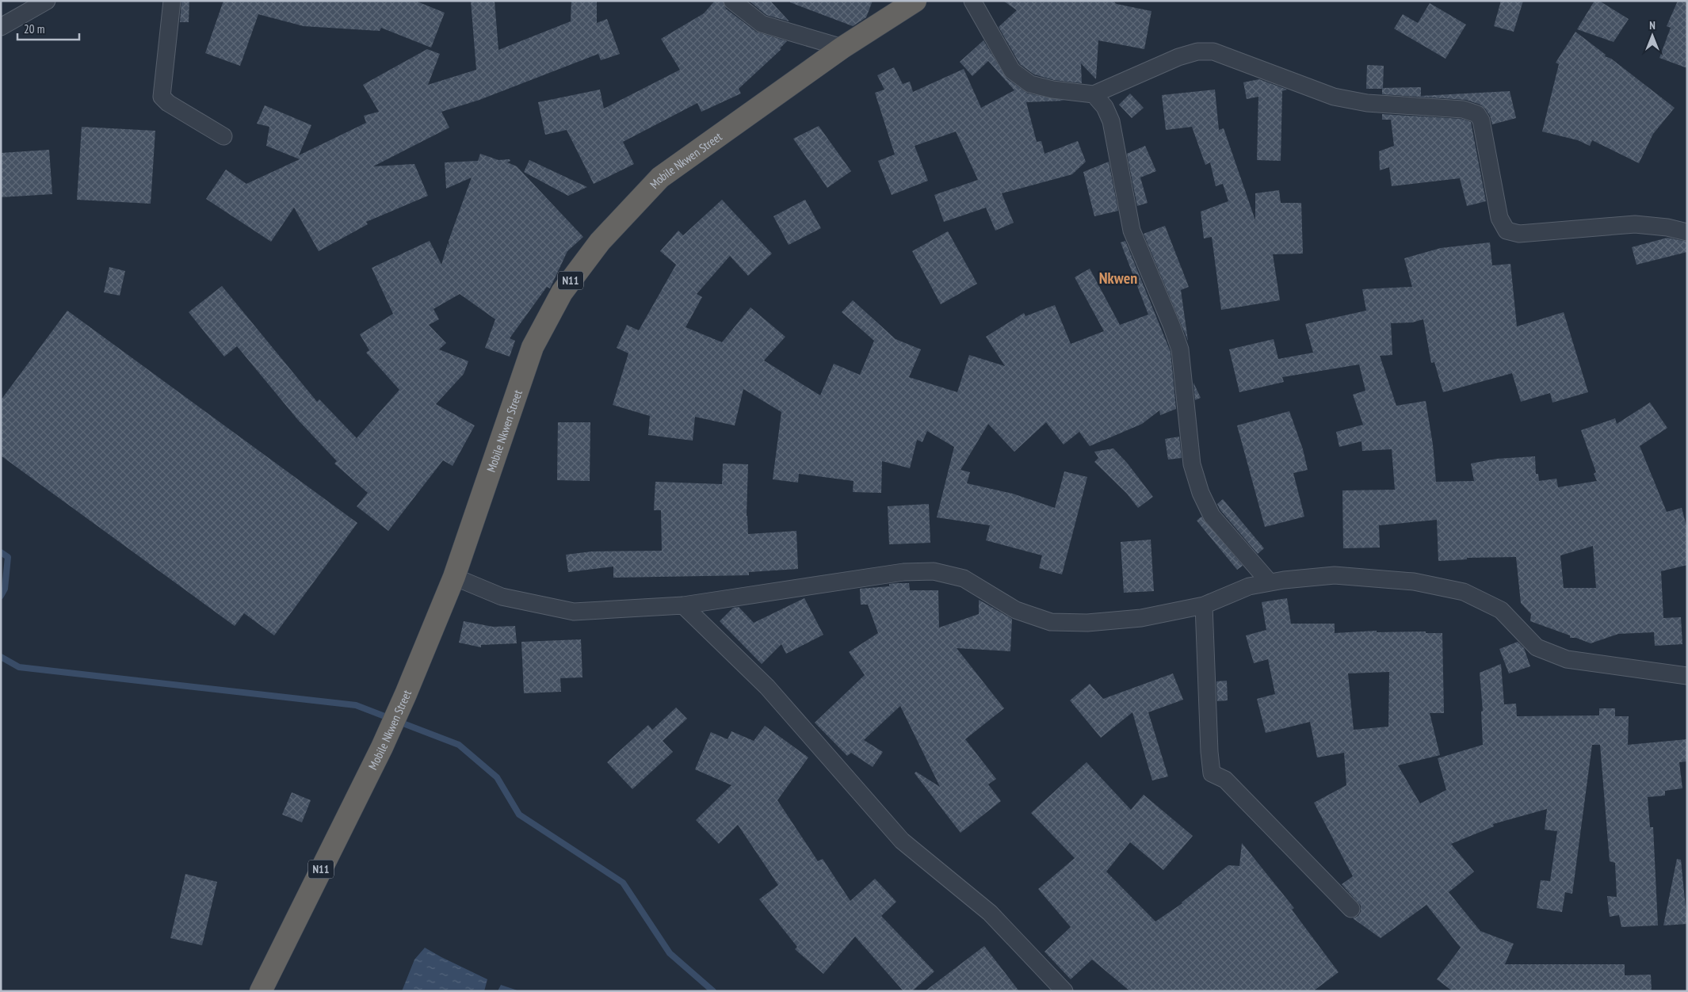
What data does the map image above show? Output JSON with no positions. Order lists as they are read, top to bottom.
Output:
{
  "streets": {
    "highway": ["Mobile Nkwen Street", "N11"]
  },
  "districts": ["Nkwen"],
  "scale_bar": "20 m",
  "north": "top"
}
